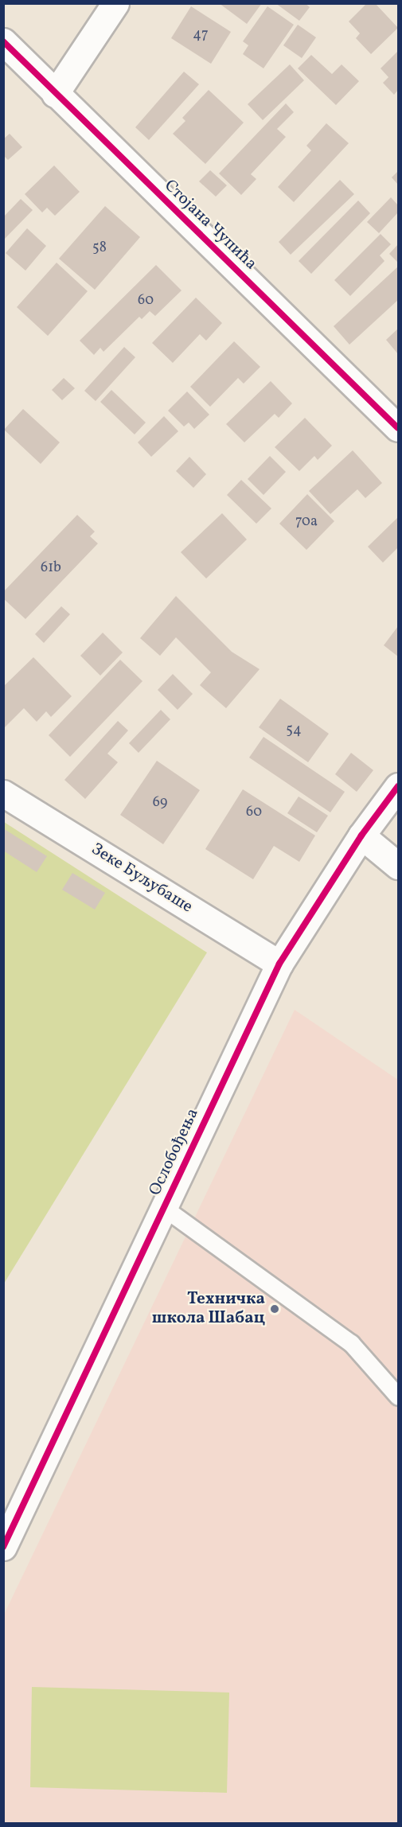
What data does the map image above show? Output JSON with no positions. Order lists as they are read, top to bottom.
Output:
{
  "streets": {
    "street": ["Стојана Чупића", "Зеке Буљубаше", "Ослобођења"]
  },
  "crossings": [
    ["Зеке Буљубаше", "Ослобођења"]
  ],
  "places": ["Техничка школа Шабац"],
  "house_numbers": [
    "47",
    "58",
    "60",
    "70a",
    "61b",
    "54",
    "69",
    "60"
  ]
}
